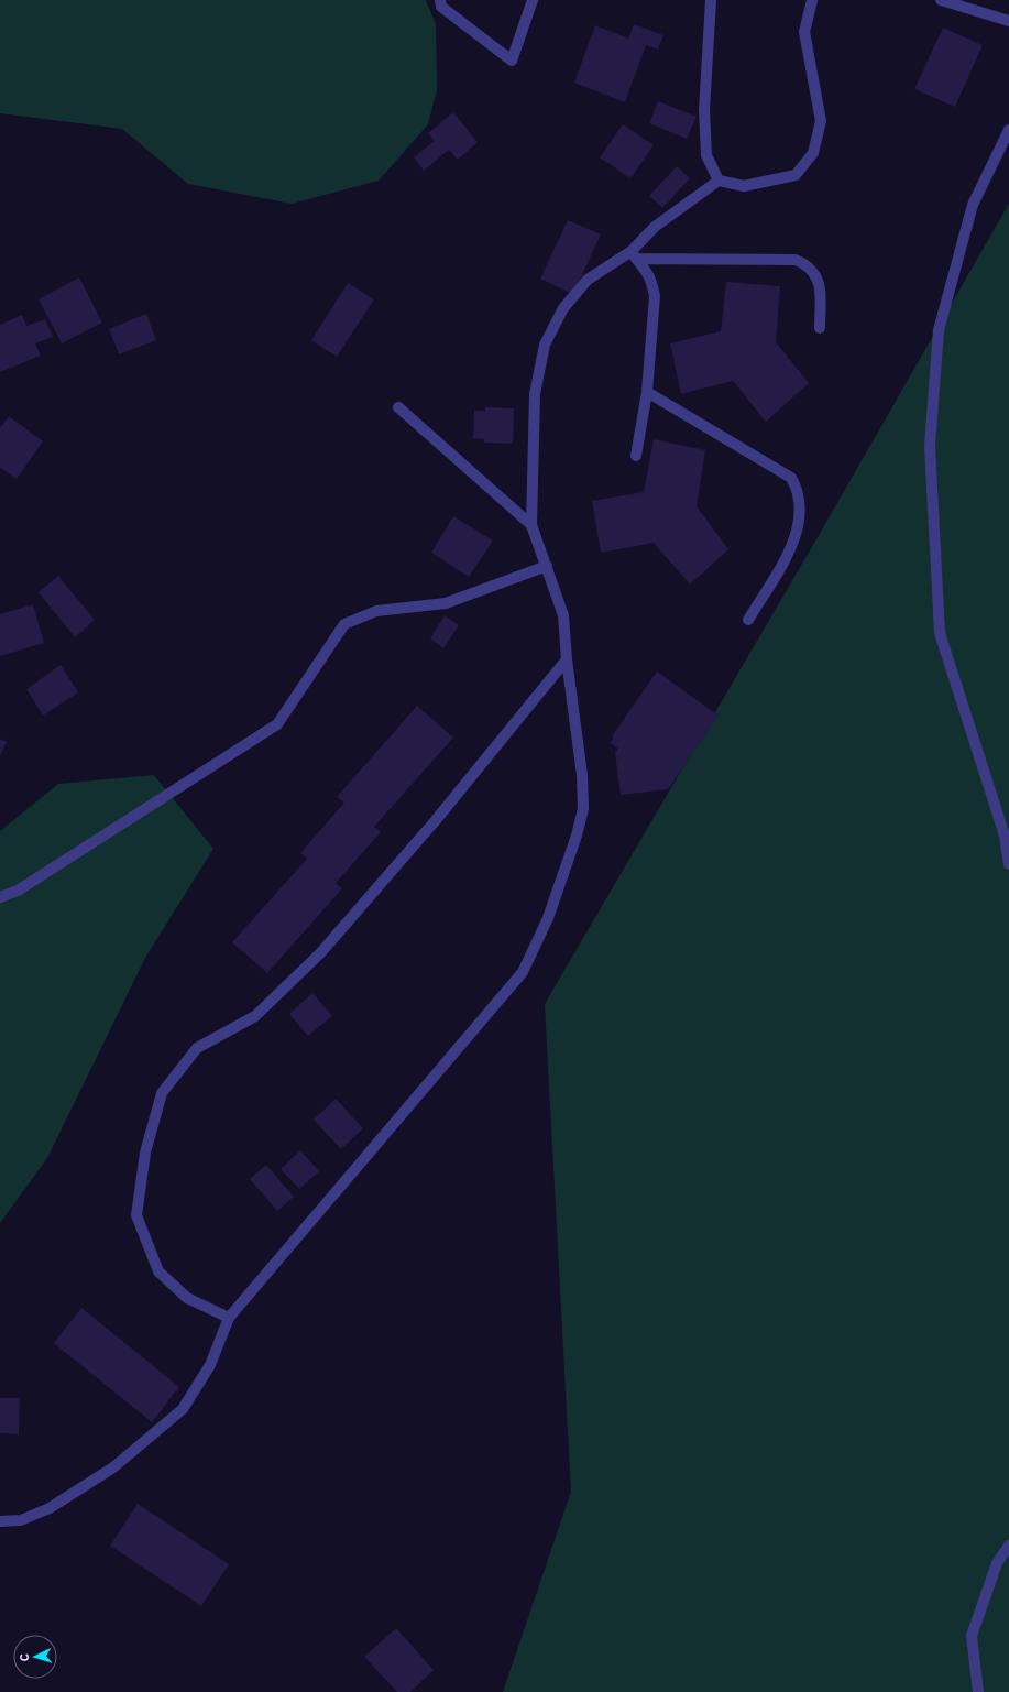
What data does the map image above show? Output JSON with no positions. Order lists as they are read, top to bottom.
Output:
{
  "north": "left"
}
